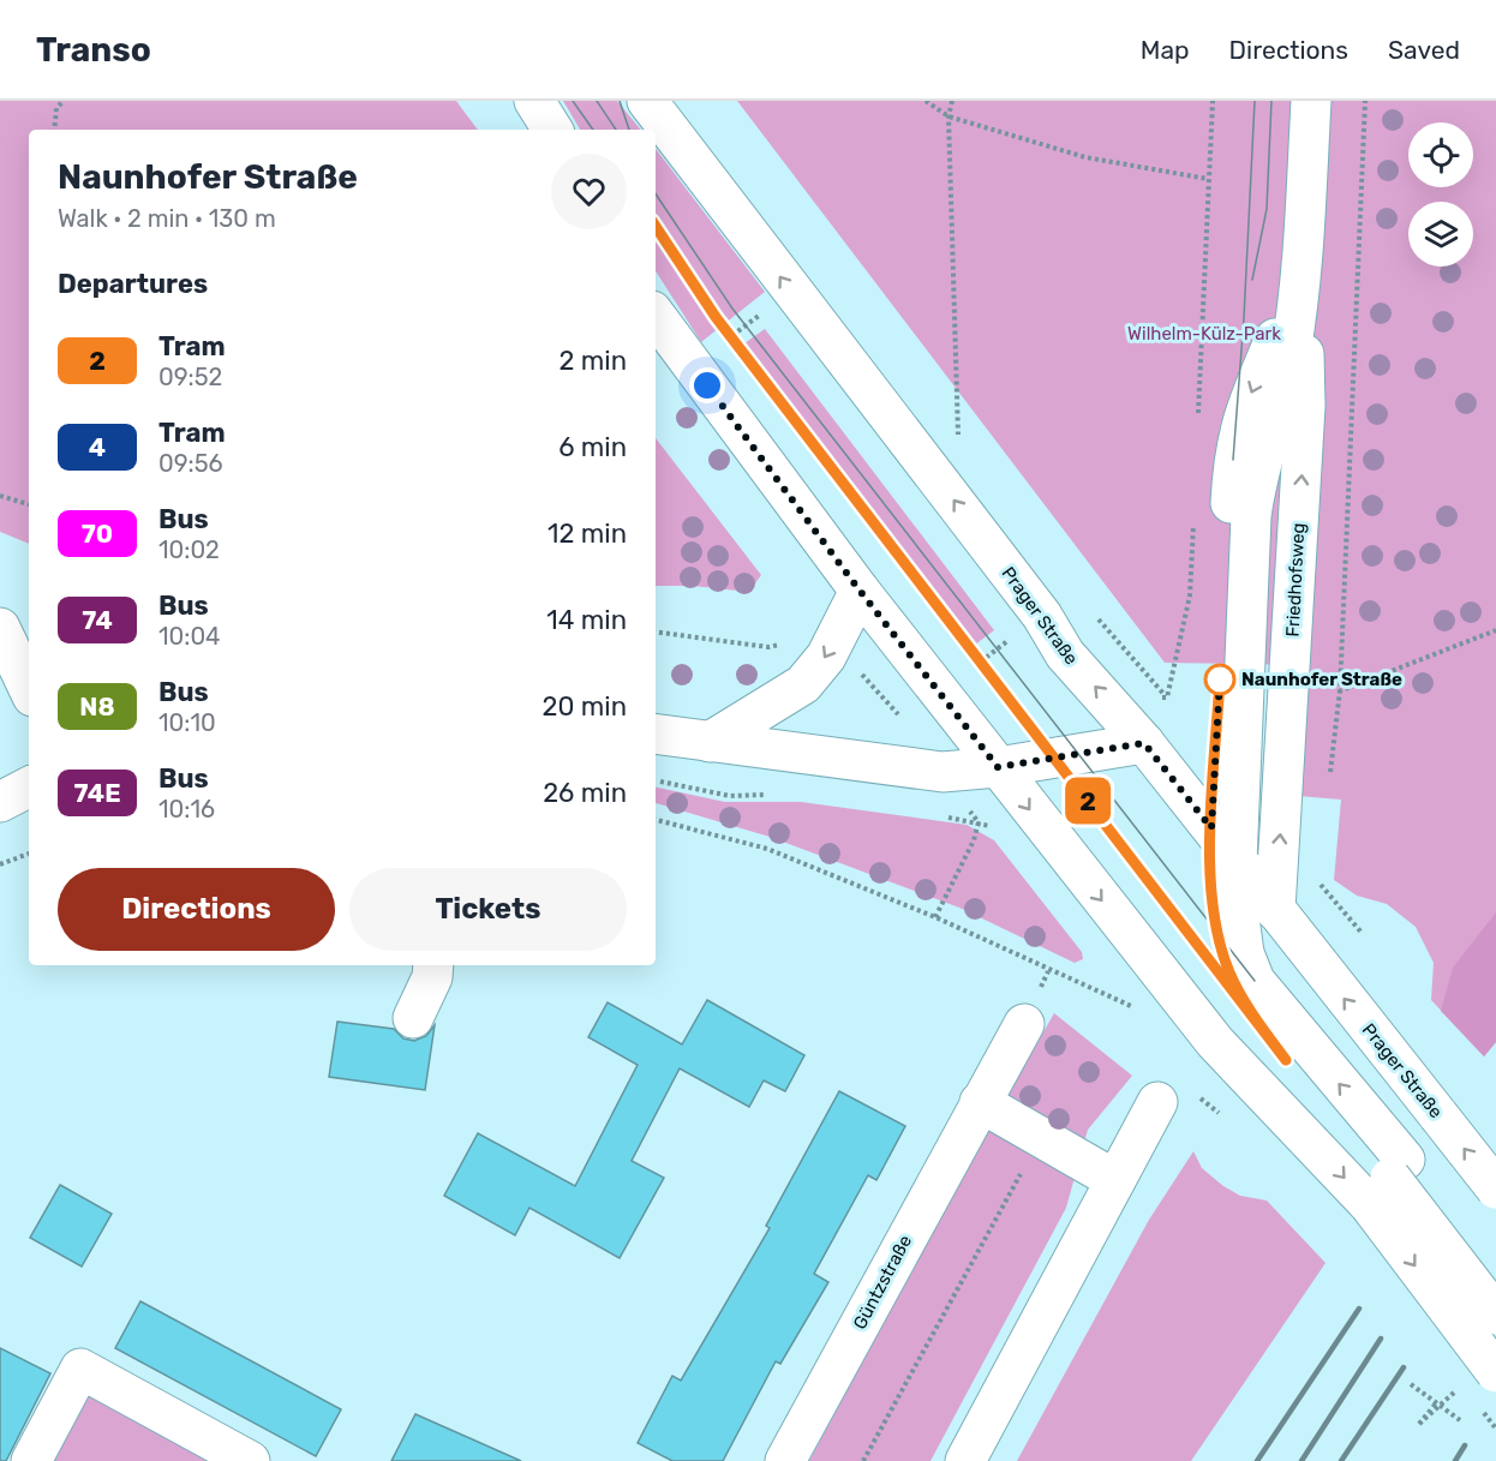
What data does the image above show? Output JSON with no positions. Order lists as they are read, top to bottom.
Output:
{
  "streets": {
    "main road": ["Friedhofsweg", "Prager Straße", "Güntzstraße"]
  },
  "crossings": [
    ["Friedhofsweg", "Prager Straße"]
  ],
  "parks": ["Wilhelm-Külz-Park"],
  "places": ["Naunhofer Straße"],
  "lines": ["tram line 2"],
  "page": {
    "header": "Transo",
    "nav": ["Map", "Directions", "Saved"],
    "on_map": "2",
    "heading": [
      ["Naunhofer Straße", "Walk · 2 min · 130 m"],
      "Departures"
    ],
    "list": [
      {
        "mark": "2",
        "name": "Tram",
        "note": "09:52",
        "value": "2 min"
      },
      {
        "mark": "4",
        "name": "Tram",
        "note": "09:56",
        "value": "6 min"
      },
      {
        "mark": "70",
        "name": "Bus",
        "note": "10:02",
        "value": "12 min"
      },
      {
        "mark": "74",
        "name": "Bus",
        "note": "10:04",
        "value": "14 min"
      },
      {
        "mark": "N8",
        "name": "Bus",
        "note": "10:10",
        "value": "20 min"
      },
      {
        "mark": "74E",
        "name": "Bus",
        "note": "10:16",
        "value": "26 min"
      }
    ],
    "buttons": ["Directions", "Tickets"]
  }
}
